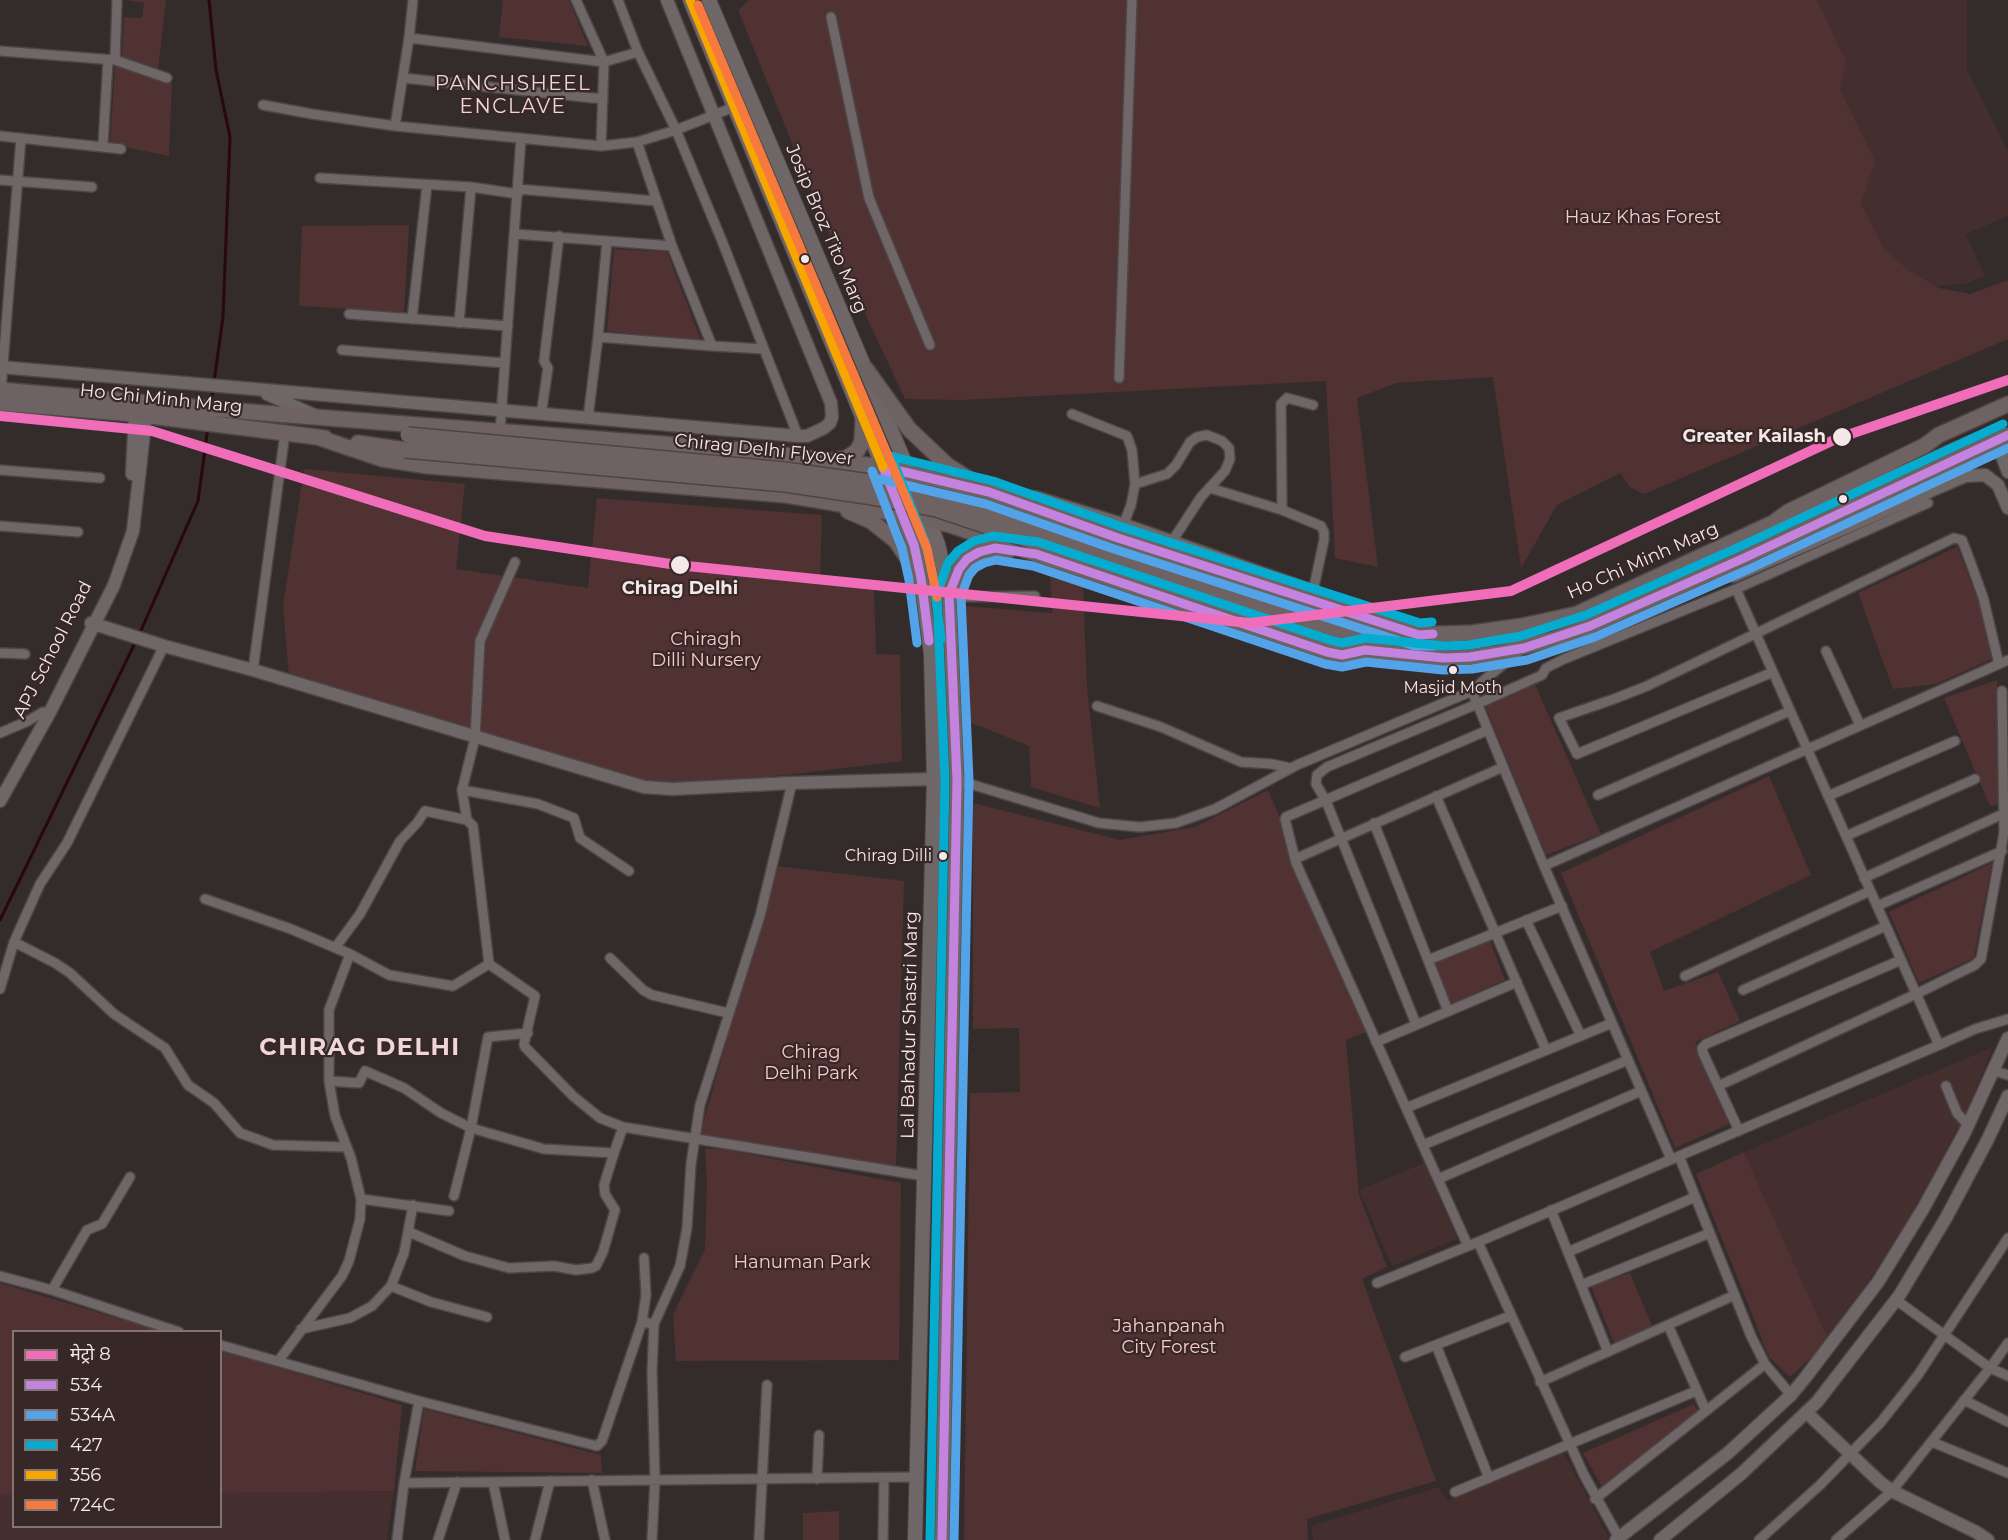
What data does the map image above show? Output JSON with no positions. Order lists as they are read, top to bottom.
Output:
{
  "streets": {
    "main road": [
      "Josip Broz Tito Marg",
      "Ho Chi Minh Marg",
      "Chirag Delhi Flyover",
      "Lal Bahadur Shastri Marg"
    ],
    "street": ["APJ School Road"]
  },
  "crossings": [
    ["Josip Broz Tito Marg", "Lal Bahadur Shastri Marg"],
    ["Ho Chi Minh Marg", "Chirag Delhi Flyover"]
  ],
  "districts": ["PANCHSHEEL ENCLAVE", "CHIRAG DELHI"],
  "parks": [
    "Hauz Khas Forest",
    "Chiragh Dilli Nursery",
    "Chirag Delhi Park",
    "Hanuman Park",
    "Jahanpanah City Forest"
  ],
  "places": [
    "Greater Kailash",
    "Chirag Delhi",
    "Masjid Moth",
    "Chirag Dilli"
  ],
  "lines": [
    "transit line 356",
    "transit line 724C",
    "metro line 8",
    "transit line 427",
    "transit line 534",
    "transit line 534A"
  ],
  "legend": [
    "मेट्रो 8",
    "534",
    "534A",
    "427",
    "356",
    "724C"
  ]
}
